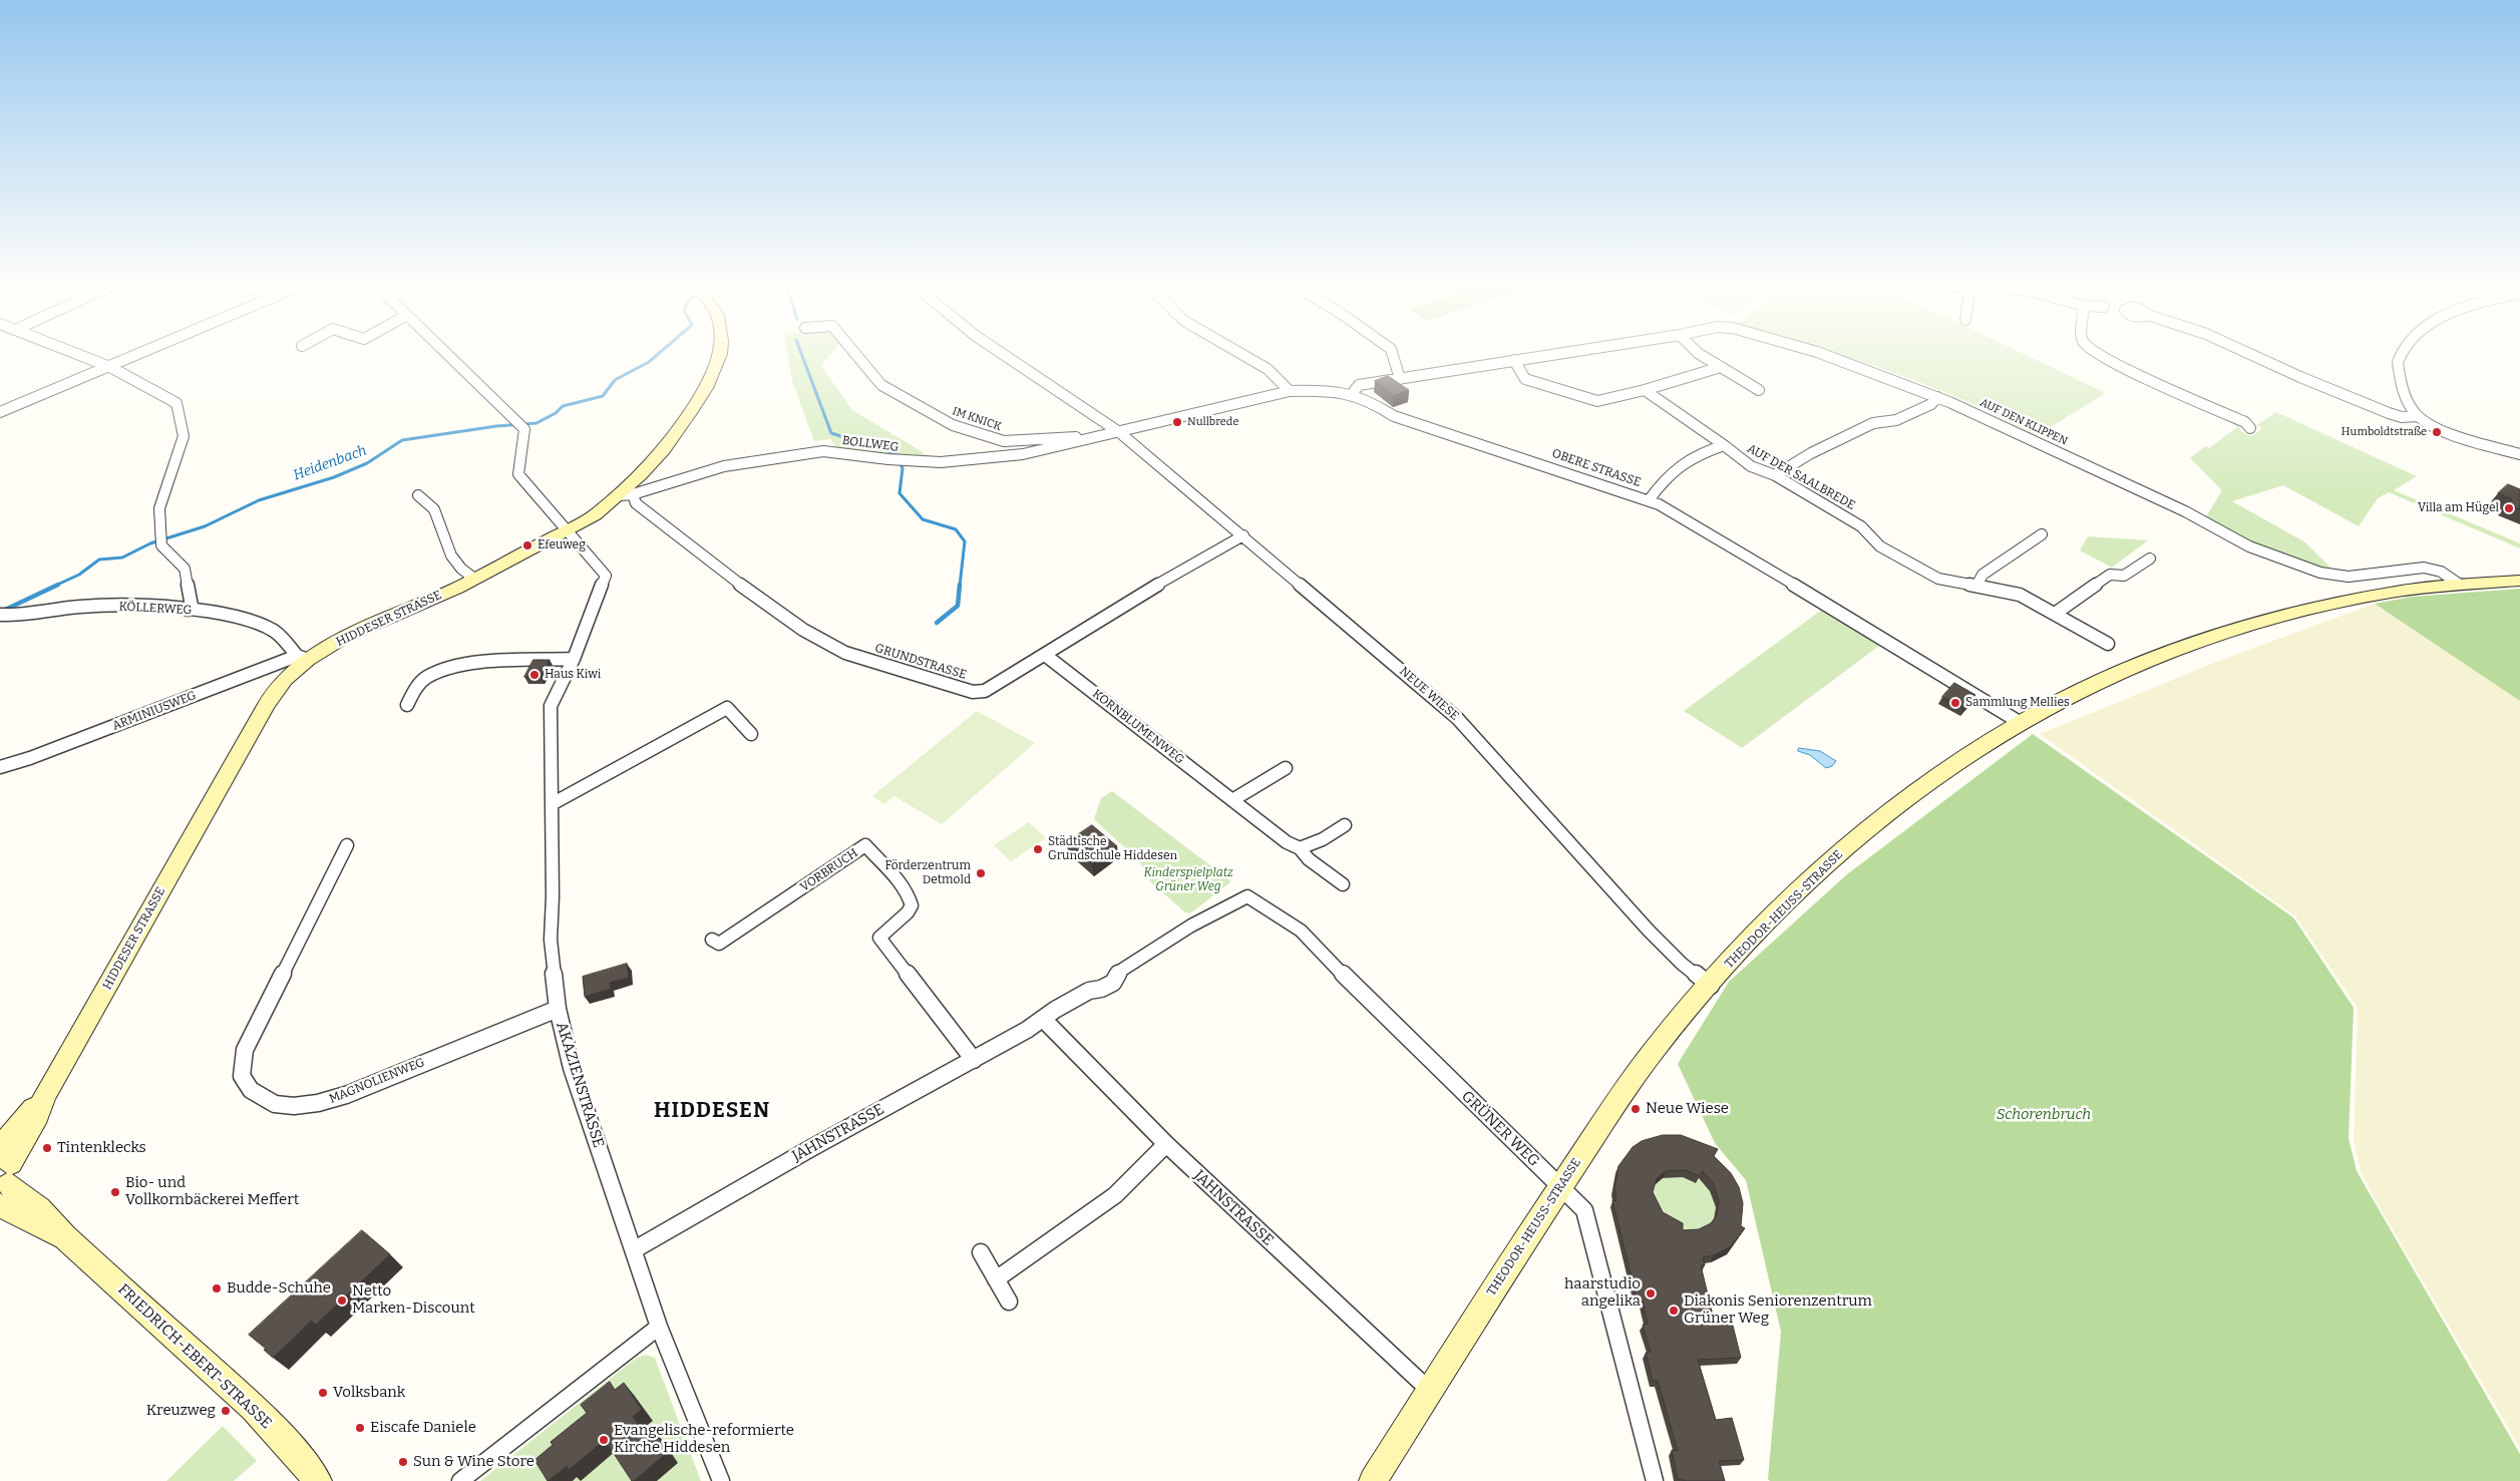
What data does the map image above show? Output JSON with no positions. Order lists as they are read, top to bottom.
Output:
{
  "streets": {
    "main road": ["HIDDESER STRASSE", "THEODOR-HEUSS-STRASSE", "FRIEDRICH-EBERT-STRASSE"],
    "street": [
      "IM KNICK",
      "AUF DEN KLIPPEN",
      "BOLLWEG",
      "OBERE STRASSE",
      "AUF DER SAALBREDE",
      "KÖLLERWEG",
      "GRUNDSTRASSE",
      "NEUE WIESE",
      "ARMINIUSWEG",
      "KORNBLUMENWEG",
      "VORBRUCH",
      "MAGNOLIENWEG",
      "AKAZIENSTRASSE",
      "GRÜNER WEG",
      "JAHNSTRASSE"
    ]
  },
  "crossings": [
    ["IM KNICK", "BOLLWEG"],
    ["AUF DEN KLIPPEN", "OBERE STRASSE"],
    ["AUF DEN KLIPPEN", "THEODOR-HEUSS-STRASSE"],
    ["BOLLWEG", "OBERE STRASSE"],
    ["BOLLWEG", "HIDDESER STRASSE"],
    ["BOLLWEG", "GRUNDSTRASSE"],
    ["BOLLWEG", "NEUE WIESE"],
    ["OBERE STRASSE", "NEUE WIESE"],
    ["OBERE STRASSE", "THEODOR-HEUSS-STRASSE"],
    ["KÖLLERWEG", "HIDDESER STRASSE"],
    ["KÖLLERWEG", "ARMINIUSWEG"],
    ["HIDDESER STRASSE", "GRUNDSTRASSE"],
    ["HIDDESER STRASSE", "ARMINIUSWEG"],
    ["HIDDESER STRASSE", "AKAZIENSTRASSE"],
    ["HIDDESER STRASSE", "FRIEDRICH-EBERT-STRASSE"],
    ["GRUNDSTRASSE", "NEUE WIESE"],
    ["GRUNDSTRASSE", "KORNBLUMENWEG"],
    ["NEUE WIESE", "THEODOR-HEUSS-STRASSE"],
    ["VORBRUCH", "JAHNSTRASSE"],
    ["THEODOR-HEUSS-STRASSE", "GRÜNER WEG"],
    ["THEODOR-HEUSS-STRASSE", "JAHNSTRASSE"],
    ["MAGNOLIENWEG", "AKAZIENSTRASSE"],
    ["AKAZIENSTRASSE", "JAHNSTRASSE"],
    ["GRÜNER WEG", "JAHNSTRASSE"]
  ],
  "districts": ["HIDDESEN"],
  "water": ["Heidenbach"],
  "parks": ["Kinderspielplatz Grüner Weg", "Schorenbruch"],
  "places": [
    "Nullbrede",
    "Humboldtstraße",
    "Villa am Hügel",
    "Efeuweg",
    "Haus Kiwi",
    "Sammlung Mellies",
    "Städtische Grundschule Hiddesen",
    "Förderzentrum Detmold",
    "Neue Wiese",
    "Tintenklecks",
    "Bio- und Vollkornbäckerei Meffert",
    "Budde-Schuhe",
    "haarstudio angelika",
    "Netto Marken-Discount",
    "Diakonis Seniorenzentrum Grüner Weg",
    "Volksbank",
    "Kreuzweg",
    "Eiscafe Daniele",
    "Evangelische-reformierte Kirche Hiddesen",
    "Sun & Wine Store"
  ]
}
